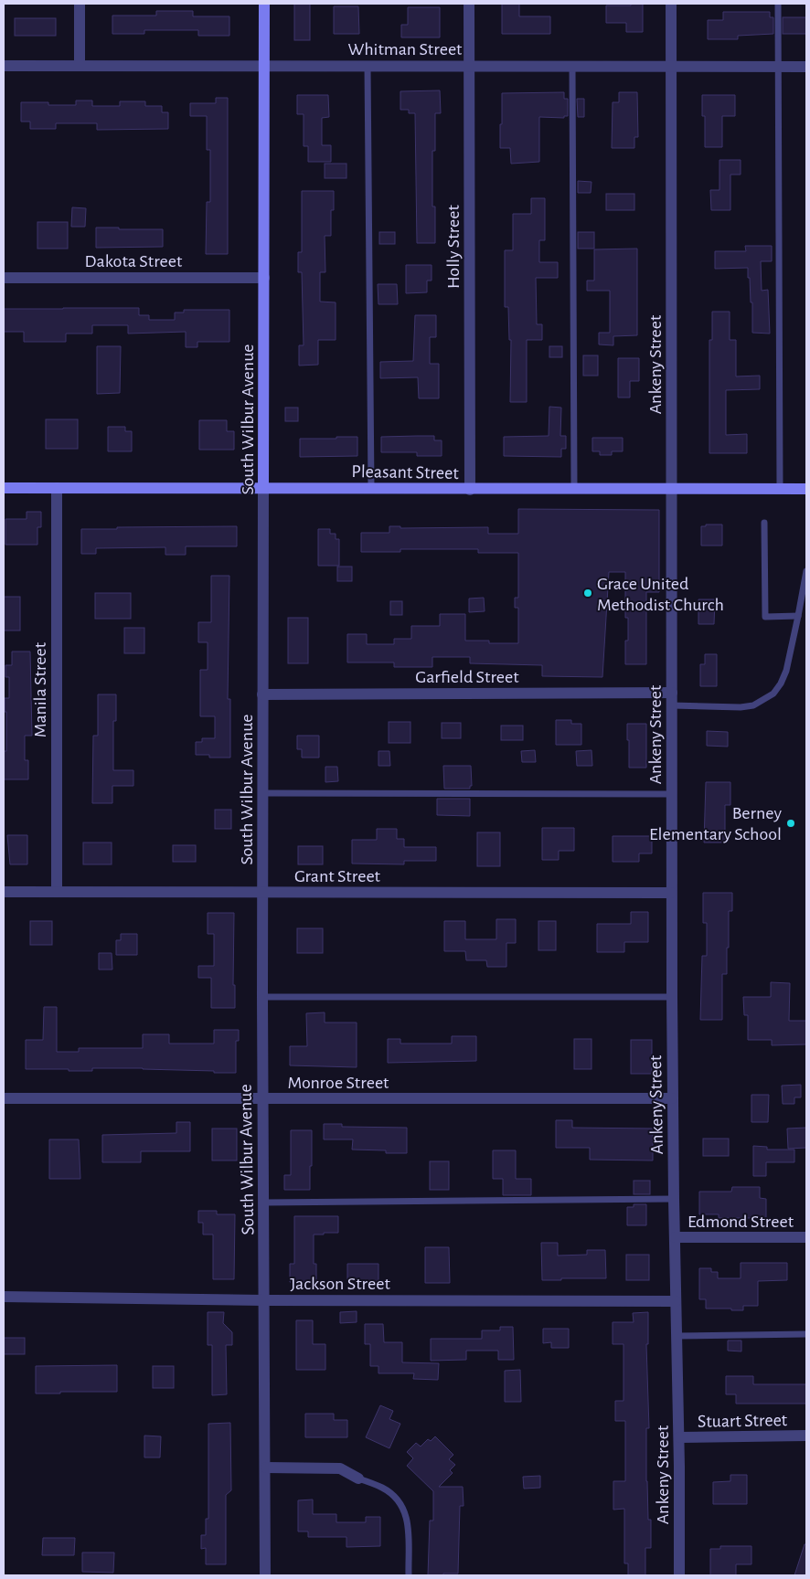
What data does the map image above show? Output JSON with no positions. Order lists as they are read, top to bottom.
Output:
{
  "streets": {
    "main road": ["South Wilbur Avenue", "Pleasant Street"],
    "street": [
      "Whitman Street",
      "Holly Street",
      "Dakota Street",
      "Ankeny Street",
      "Garfield Street",
      "Manila Street",
      "Grant Street",
      "Monroe Street",
      "Edmond Street",
      "Jackson Street",
      "Stuart Street"
    ]
  },
  "crossings": [
    ["Whitman Street", "Holly Street"],
    ["Whitman Street", "Ankeny Street"],
    ["Whitman Street", "South Wilbur Avenue"],
    ["Holly Street", "Pleasant Street"],
    ["Dakota Street", "South Wilbur Avenue"],
    ["Ankeny Street", "Pleasant Street"],
    ["Ankeny Street", "Garfield Street"],
    ["Ankeny Street", "Grant Street"],
    ["Ankeny Street", "Monroe Street"],
    ["Ankeny Street", "Edmond Street"],
    ["Ankeny Street", "Jackson Street"],
    ["Ankeny Street", "Stuart Street"],
    ["South Wilbur Avenue", "Pleasant Street"],
    ["South Wilbur Avenue", "Garfield Street"],
    ["South Wilbur Avenue", "Grant Street"],
    ["South Wilbur Avenue", "Monroe Street"],
    ["South Wilbur Avenue", "Jackson Street"],
    ["Pleasant Street", "Manila Street"],
    ["Manila Street", "Grant Street"]
  ],
  "places": ["Grace United Methodist Church", "Berney Elementary School"]
}
